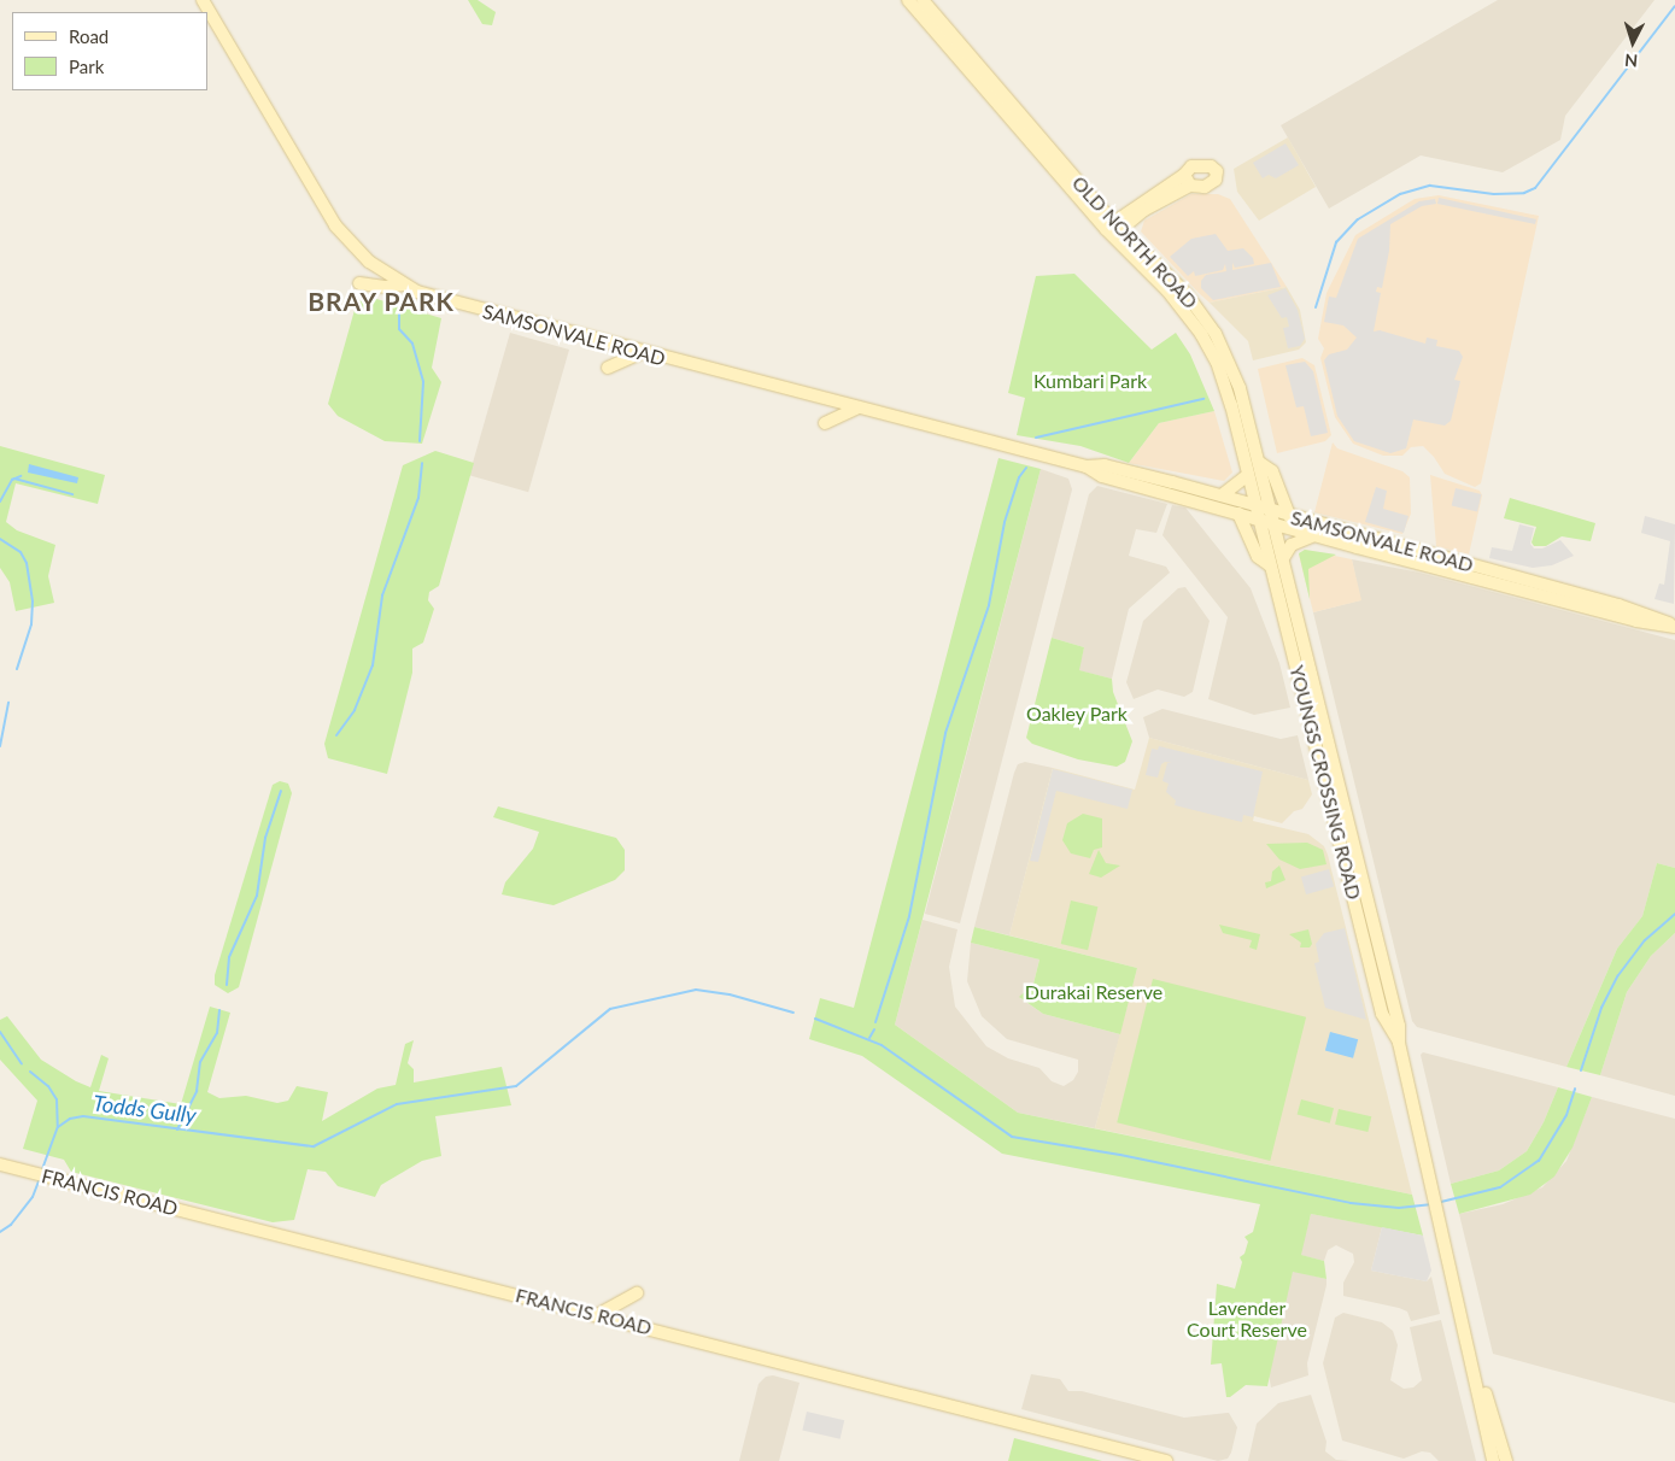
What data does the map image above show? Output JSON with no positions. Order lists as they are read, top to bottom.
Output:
{
  "streets": {
    "main road": [
      "OLD NORTH ROAD",
      "SAMSONVALE ROAD",
      "YOUNGS CROSSING ROAD",
      "FRANCIS ROAD"
    ]
  },
  "crossings": [
    ["OLD NORTH ROAD", "SAMSONVALE ROAD"],
    ["OLD NORTH ROAD", "YOUNGS CROSSING ROAD"],
    ["SAMSONVALE ROAD", "YOUNGS CROSSING ROAD"]
  ],
  "districts": ["BRAY PARK"],
  "water": ["Todds Gully"],
  "parks": [
    "Kumbari Park",
    "Oakley Park",
    "Durakai Reserve",
    "Lavender Court Reserve"
  ],
  "legend": ["Road", "Park"],
  "north": "bottom"
}
